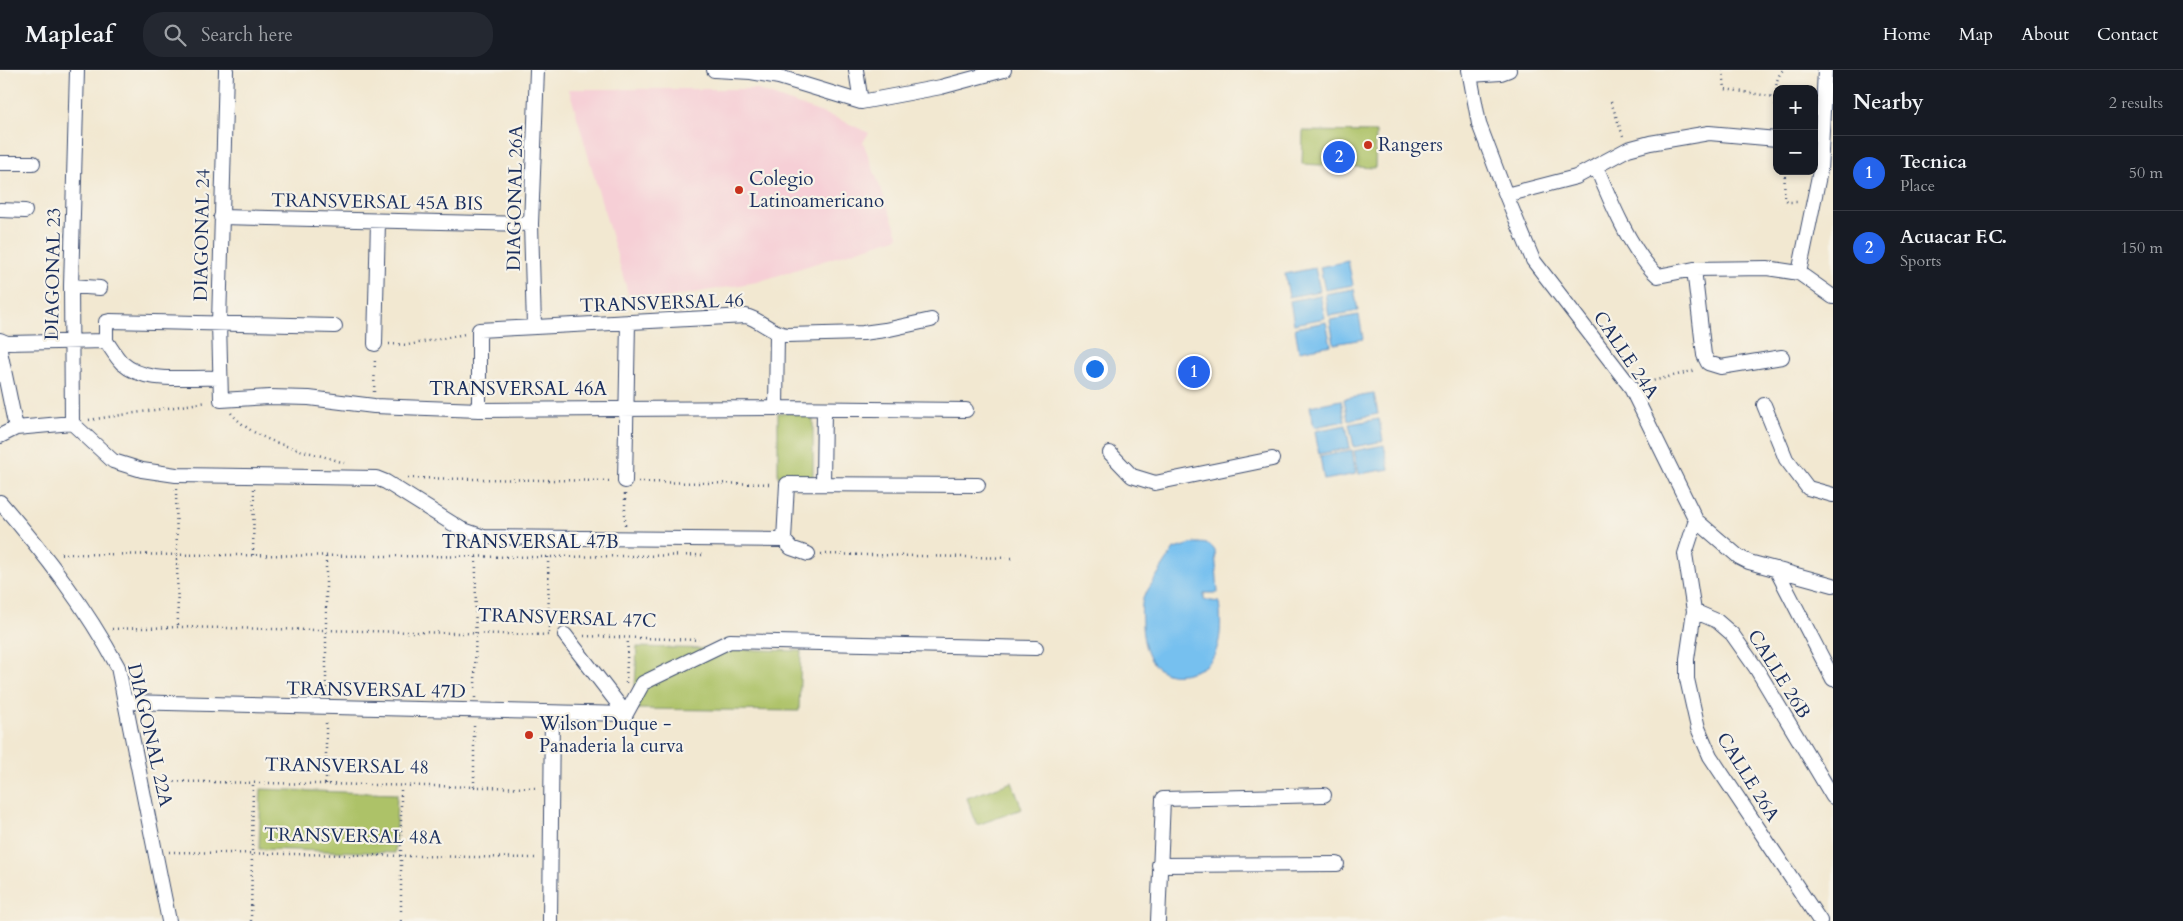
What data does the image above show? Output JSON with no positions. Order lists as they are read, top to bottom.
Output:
{
  "streets": {
    "street": [
      "DIAGONAL 26A",
      "TRANSVERSAL 45A BIS",
      "DIAGONAL 24",
      "DIAGONAL 23",
      "TRANSVERSAL 46",
      "CALLE 24A",
      "TRANSVERSAL 46A",
      "CALLE 26B",
      "TRANSVERSAL 47D",
      "DIAGONAL 22A",
      "CALLE 26A"
    ],
    "path": [
      "TRANSVERSAL 47B",
      "TRANSVERSAL 47C",
      "TRANSVERSAL 48",
      "TRANSVERSAL 48A"
    ]
  },
  "crossings": [
    ["DIAGONAL 26A", "TRANSVERSAL 45A BIS"],
    ["DIAGONAL 26A", "TRANSVERSAL 46"],
    ["TRANSVERSAL 45A BIS", "DIAGONAL 24"],
    ["DIAGONAL 24", "TRANSVERSAL 46A"],
    ["CALLE 24A", "CALLE 26A"],
    ["TRANSVERSAL 47B", "DIAGONAL 22A"],
    ["TRANSVERSAL 47C", "DIAGONAL 22A"],
    ["CALLE 26B", "CALLE 26A"],
    ["TRANSVERSAL 47D", "DIAGONAL 22A"],
    ["DIAGONAL 22A", "TRANSVERSAL 48"],
    ["DIAGONAL 22A", "TRANSVERSAL 48A"]
  ],
  "places": ["Rangers", "Colegio Latinoamericano", "Wilson Duque - Panaderia la curva"],
  "page": {
    "header": "Mapleaf",
    "search": "Search here",
    "nav": [
      "Home",
      "Map",
      "About",
      "Contact"
    ],
    "heading": ["Nearby", "2 results"],
    "map_buttons": ["+", "−"],
    "list": [
      {
        "mark": "1",
        "name": "Tecnica",
        "note": "Place",
        "value": "50 m"
      },
      {
        "mark": "2",
        "name": "Acuacar F.C.",
        "note": "Sports",
        "value": "150 m"
      }
    ],
    "pins": ["2", "1"]
  }
}
